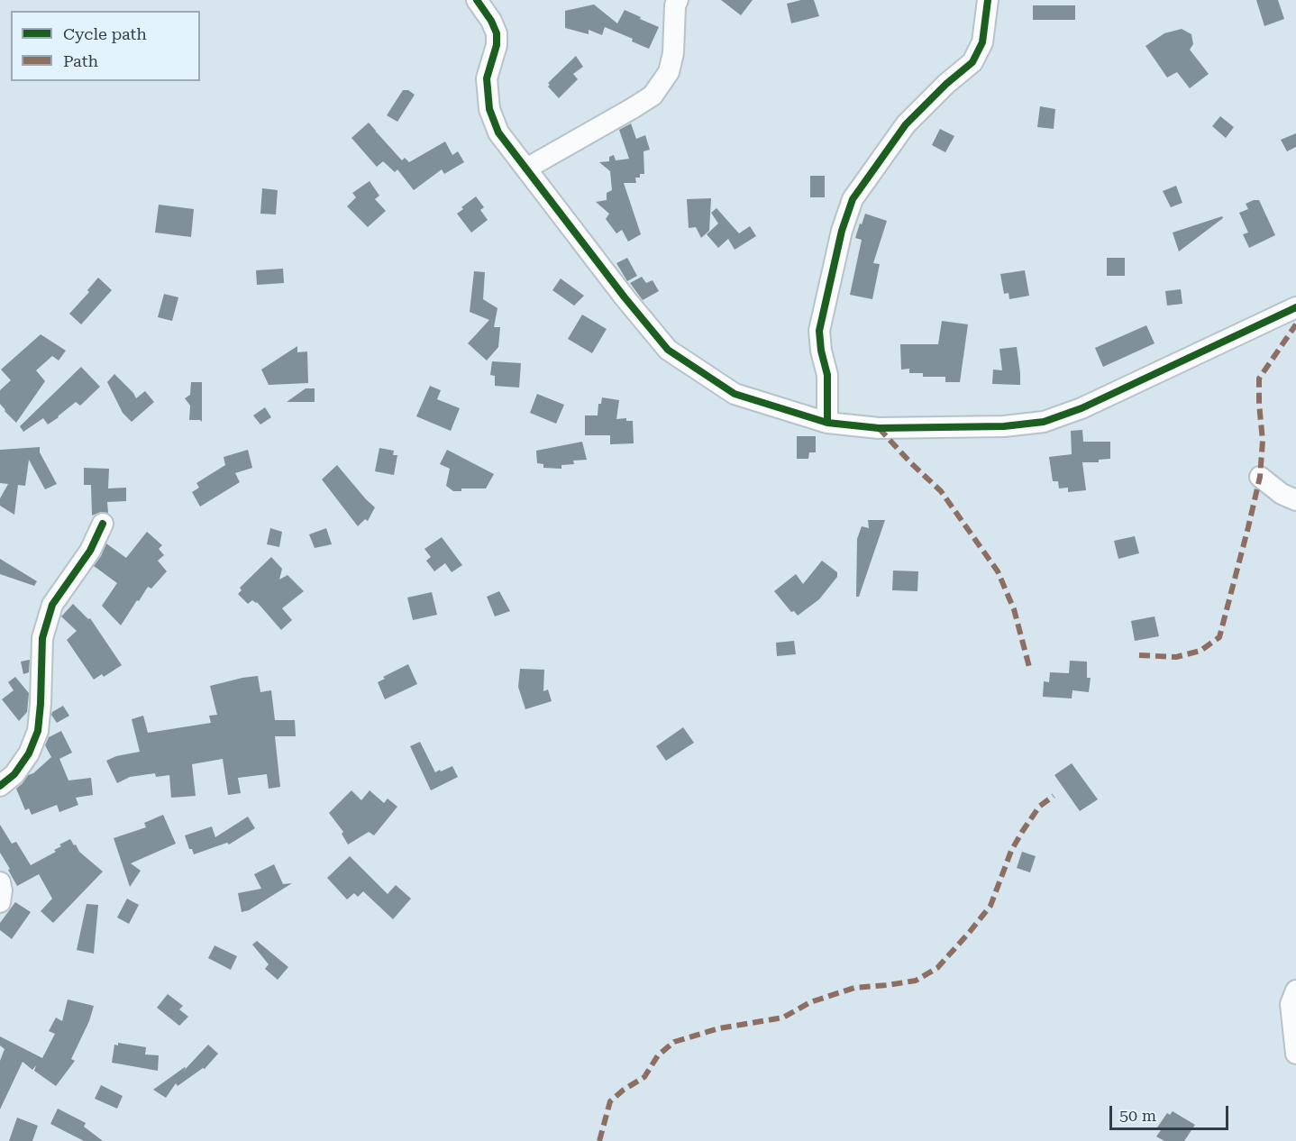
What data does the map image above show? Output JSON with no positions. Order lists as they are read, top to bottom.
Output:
{
  "legend": ["Cycle path", "Path"],
  "scale_bar": "50 m"
}
